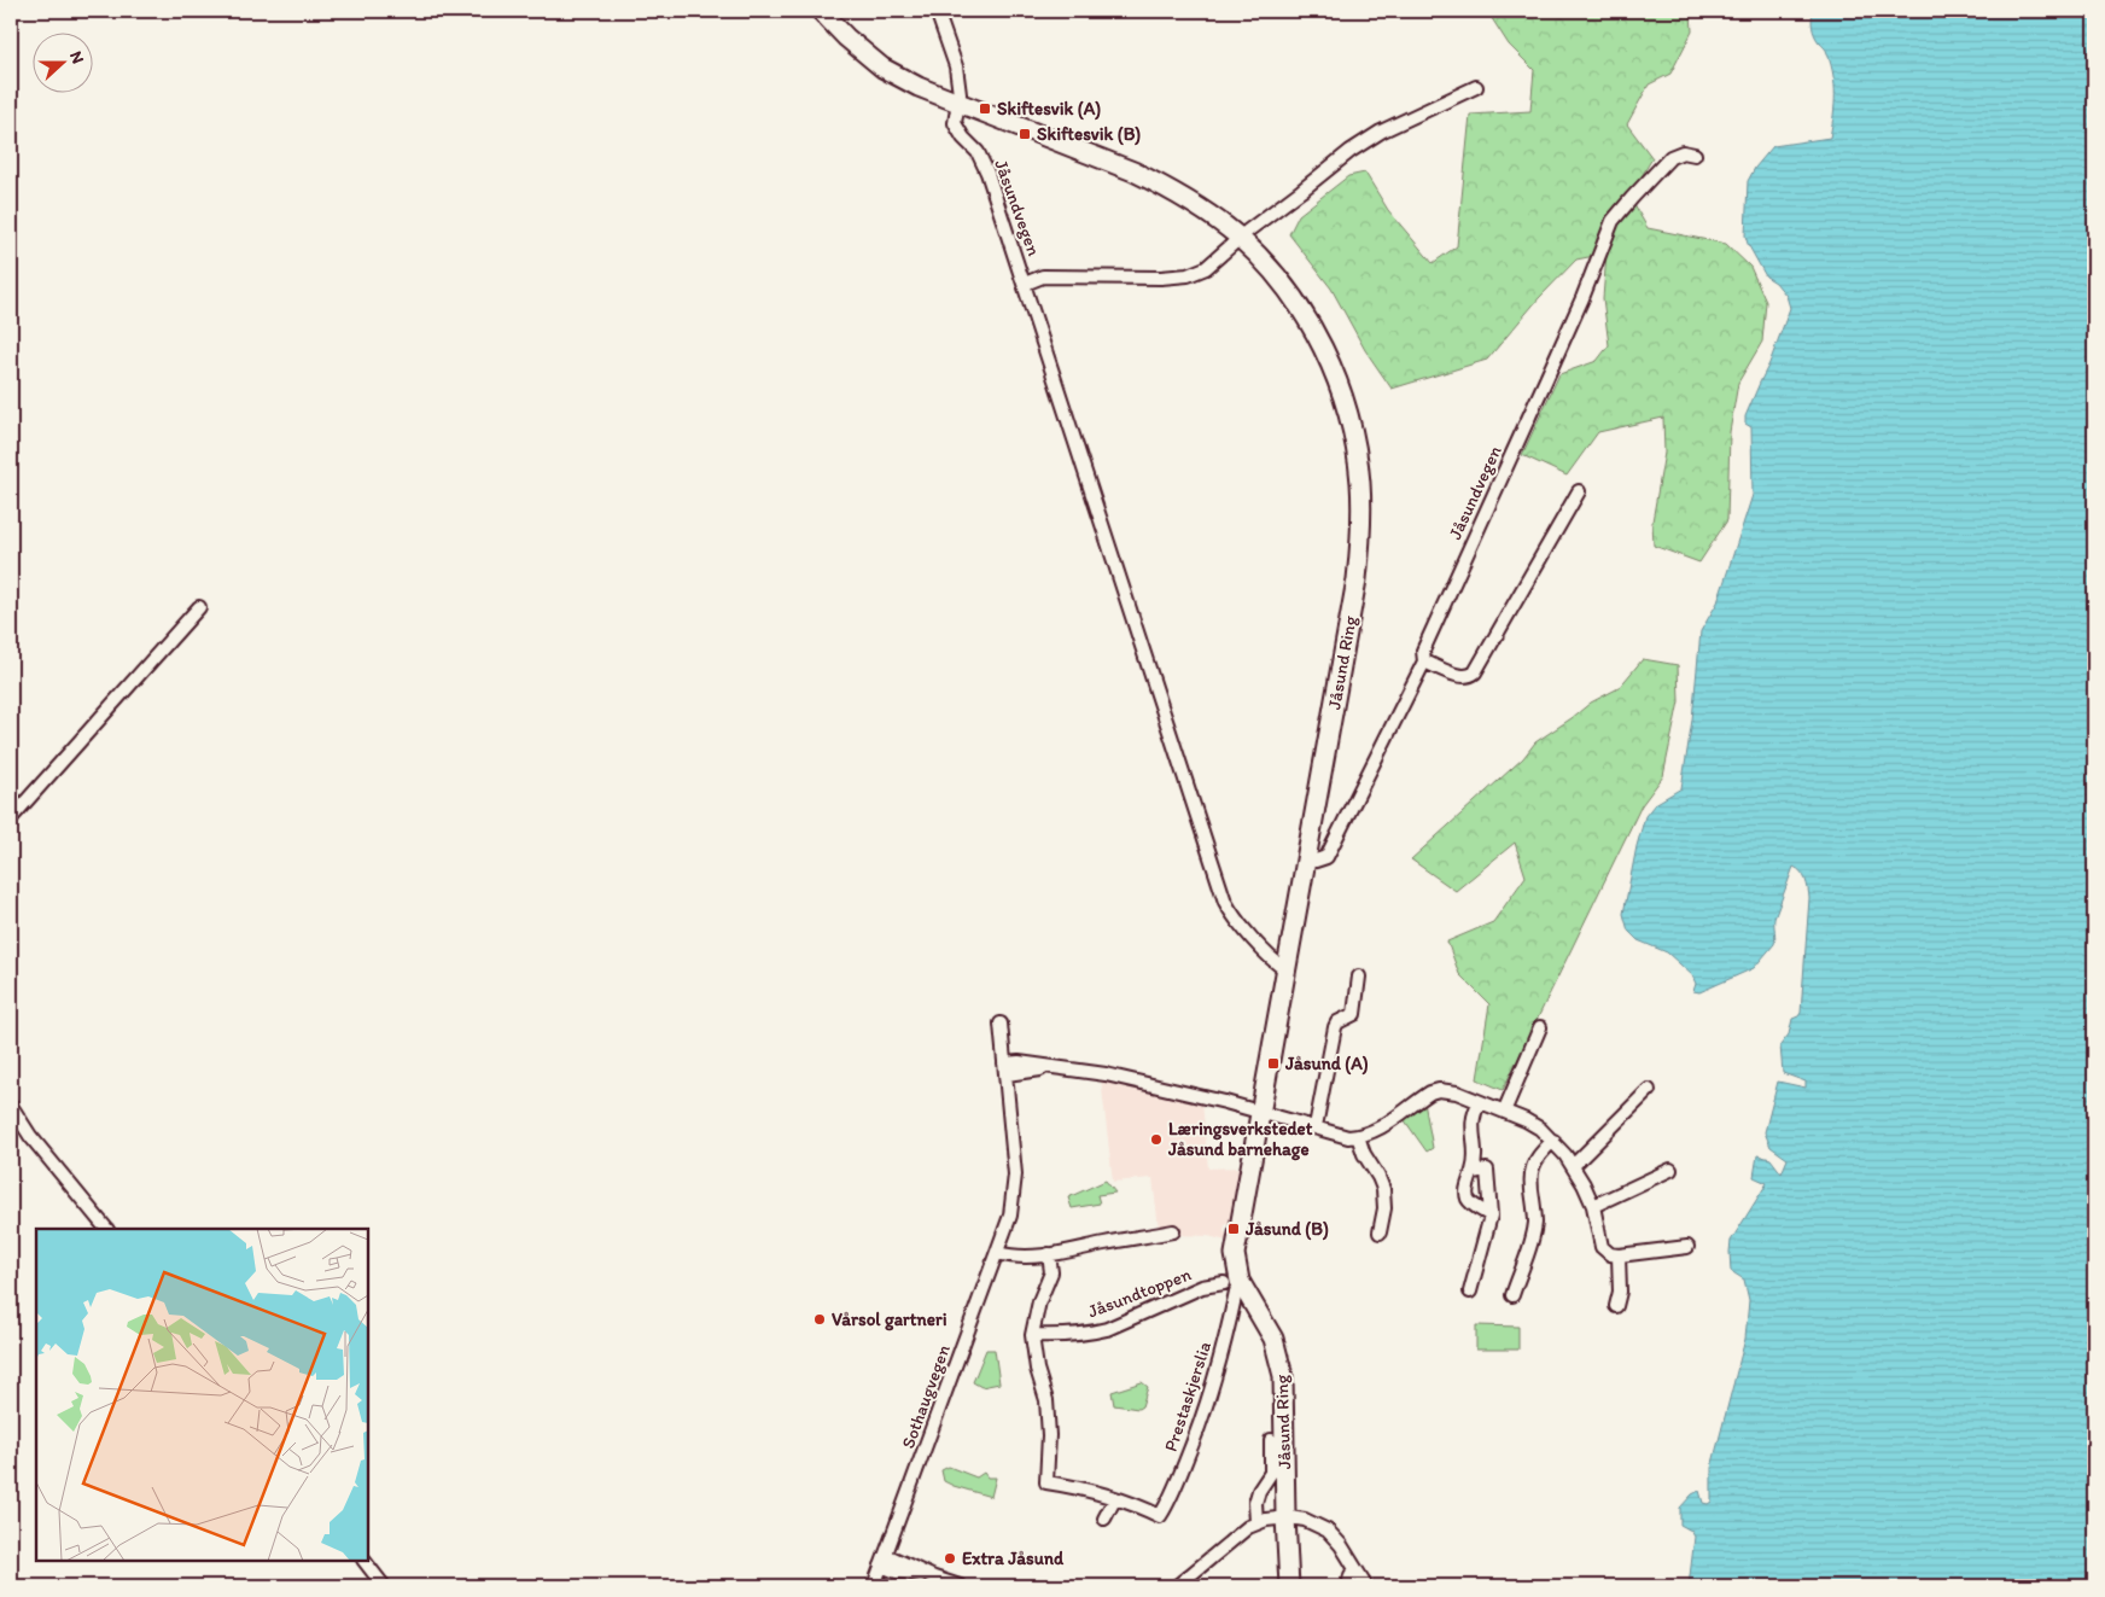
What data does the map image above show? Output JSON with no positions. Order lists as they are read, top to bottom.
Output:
{
  "streets": {
    "main road": ["Jåsund Ring"],
    "street": [
      "Jåsundvegen",
      "Jåsundtoppen",
      "Sothaugvegen",
      "Prestaskjerslia"
    ]
  },
  "crossings": [
    ["Jåsundvegen", "Jåsund Ring"],
    ["Jåsund Ring", "Prestaskjerslia"]
  ],
  "places": {
    "transit": [
      "Skiftesvik (A)",
      "Skiftesvik (B)",
      "Jåsund (A)",
      "Jåsund (B)"
    ],
    "other": ["Læringsverkstedet Jåsund barnehage", "Vårsol gartneri", "Extra Jåsund"]
  },
  "north": "right"
}
